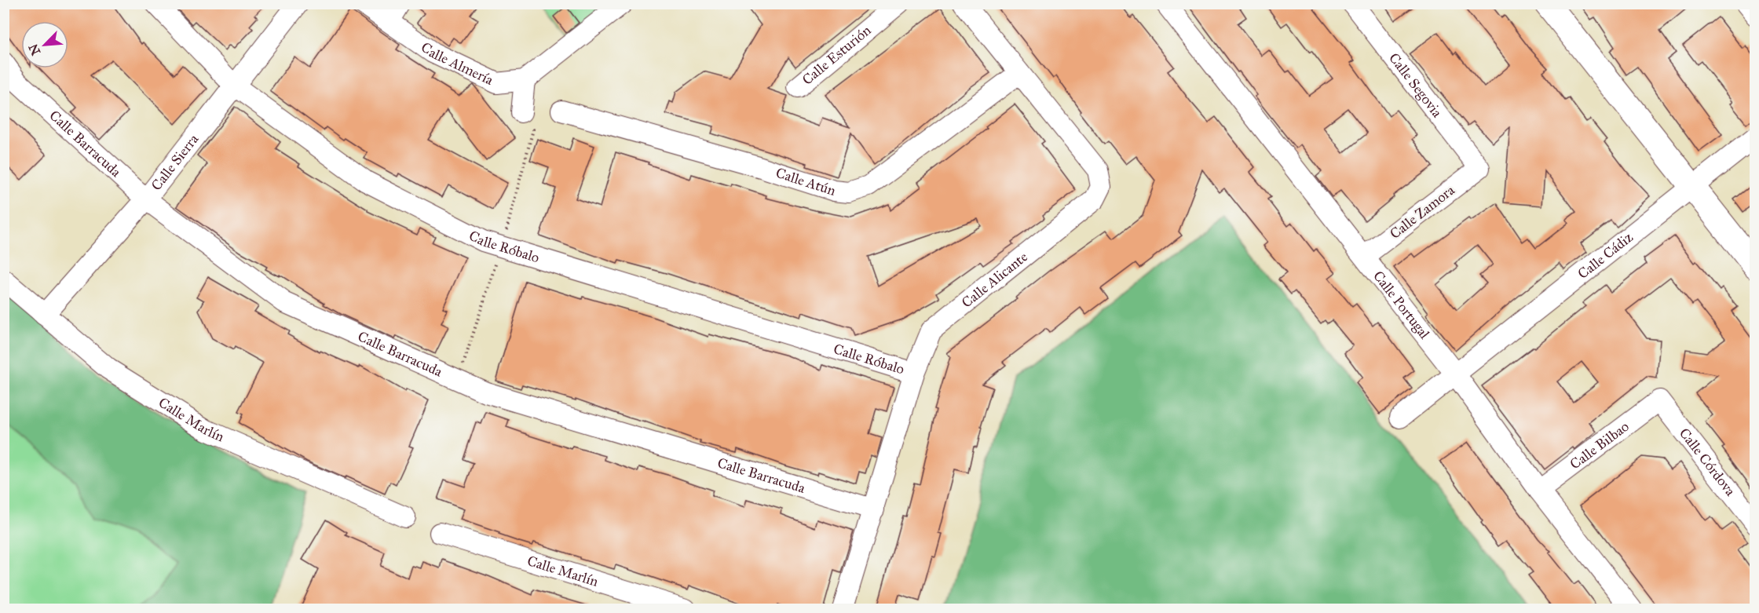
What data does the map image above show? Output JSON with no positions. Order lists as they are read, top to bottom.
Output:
{
  "streets": {
    "street": [
      "Calle Esturión",
      "Calle Almería",
      "Calle Segovia",
      "Calle Barracuda",
      "Calle Sierra",
      "Calle Atún",
      "Calle Zamora",
      "Calle Róbalo",
      "Calle Cádiz",
      "Calle Alicante",
      "Calle Portugal",
      "Calle Marlín",
      "Calle Bilbao",
      "Calle Córdova"
    ]
  },
  "crossings": [
    ["Calle Segovia", "Calle Zamora"],
    ["Calle Barracuda", "Calle Sierra"],
    ["Calle Barracuda", "Calle Alicante"],
    ["Calle Sierra", "Calle Róbalo"],
    ["Calle Sierra", "Calle Marlín"],
    ["Calle Atún", "Calle Alicante"],
    ["Calle Zamora", "Calle Portugal"],
    ["Calle Róbalo", "Calle Alicante"],
    ["Calle Cádiz", "Calle Portugal"],
    ["Calle Portugal", "Calle Bilbao"],
    ["Calle Bilbao", "Calle Córdova"]
  ],
  "north": "bottom left"
}
